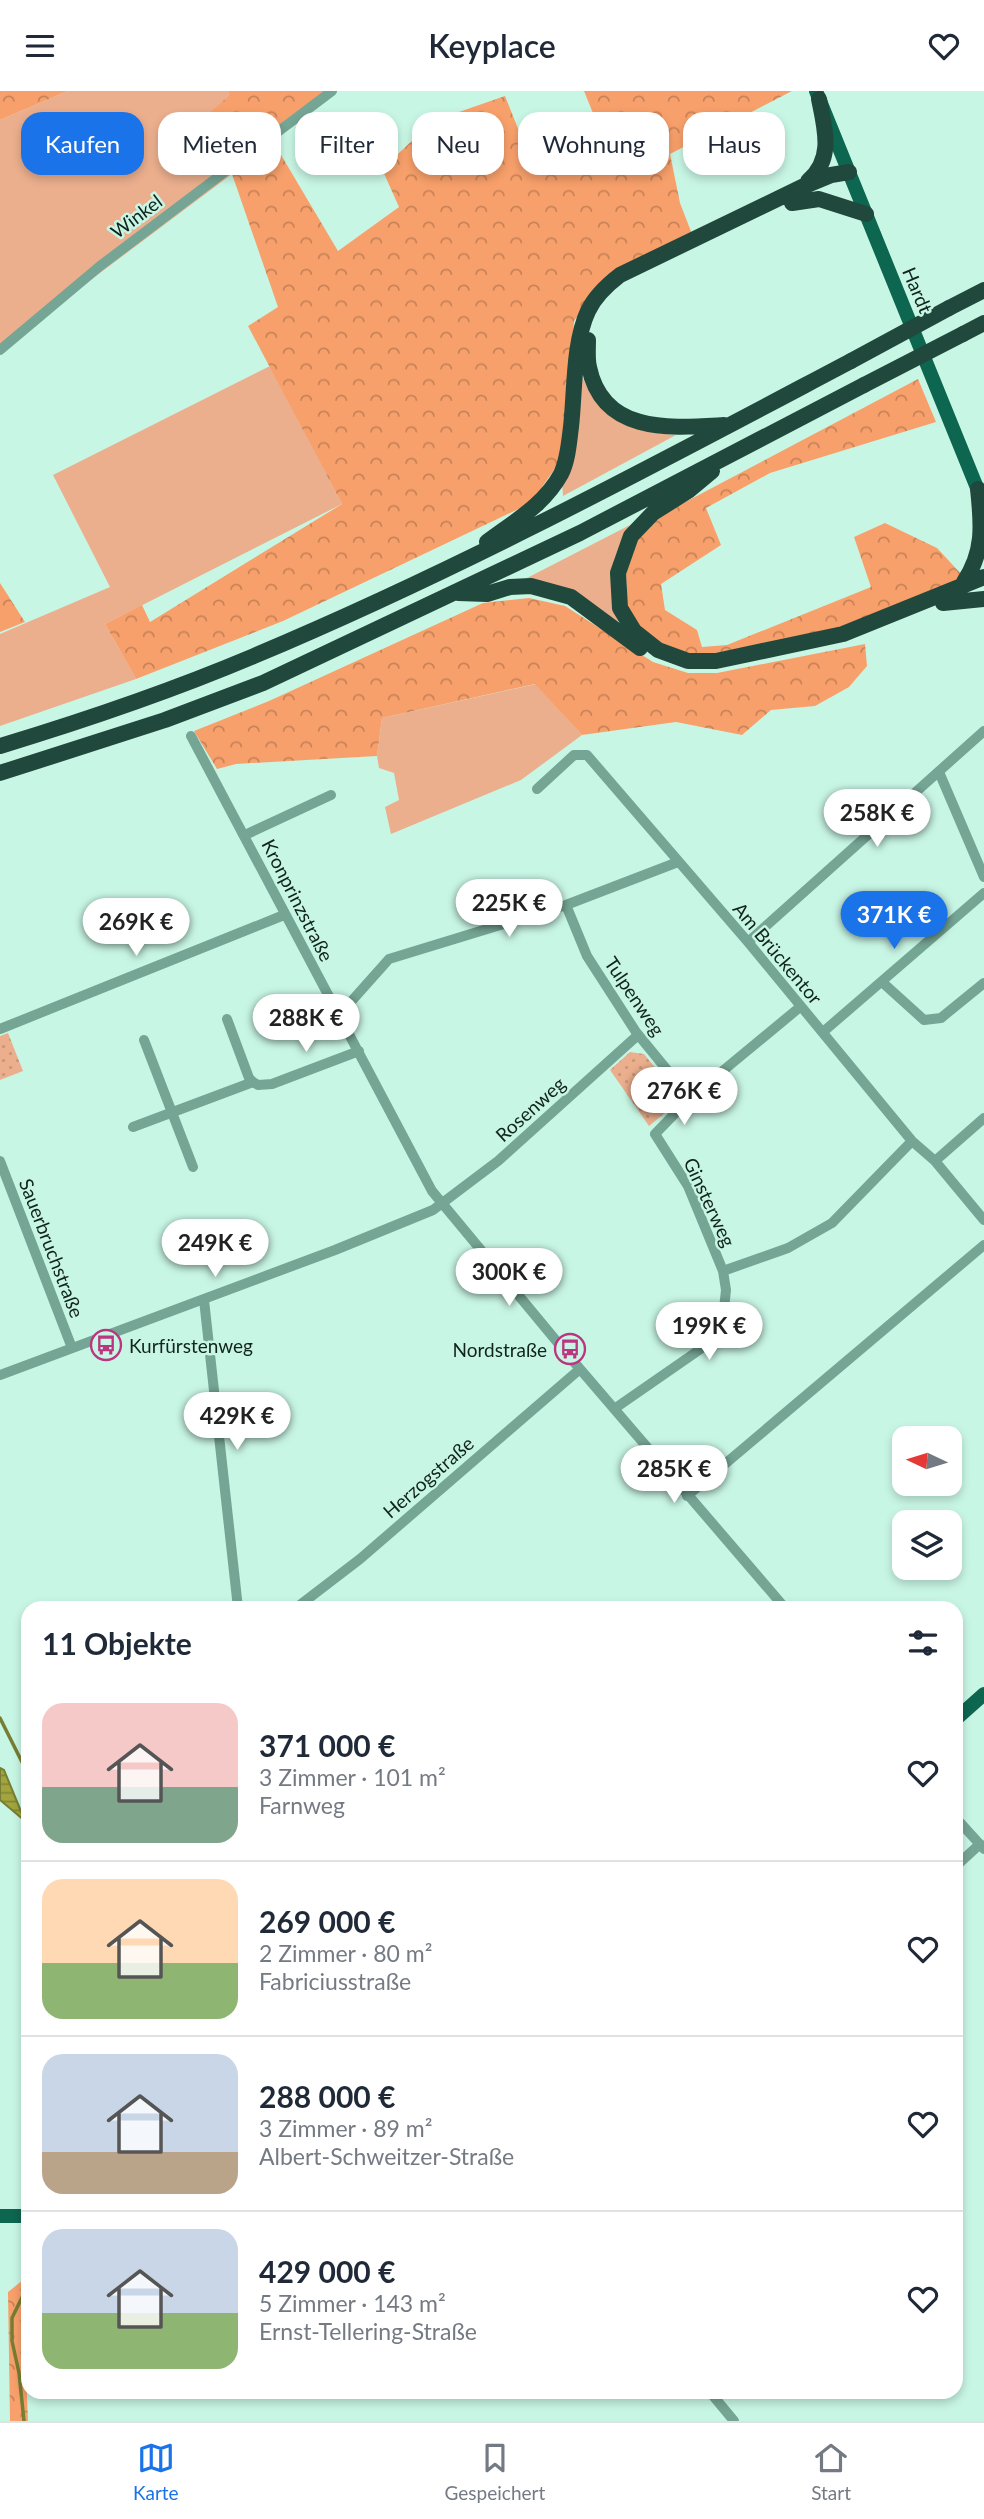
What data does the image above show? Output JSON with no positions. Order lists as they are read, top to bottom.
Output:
{
  "streets": {
    "main road": ["Hardt"],
    "street": [
      "Winkel",
      "Kronprinzstraße",
      "Am Brückentor",
      "Tulpenweg",
      "Rosenweg",
      "Ginsterweg",
      "Sauerbruchstraße",
      "Herzogstraße"
    ]
  },
  "crossings": [
    ["Kronprinzstraße", "Rosenweg"],
    ["Kronprinzstraße", "Herzogstraße"],
    ["Am Brückentor", "Ginsterweg"],
    ["Tulpenweg", "Rosenweg"],
    ["Tulpenweg", "Ginsterweg"]
  ],
  "places": {
    "bus stop": ["Kurfürstenweg", "Nordstraße"]
  },
  "north": "left",
  "page": {
    "header": "Keyplace",
    "chip": [
      "Kaufen",
      "Mieten",
      "Filter",
      "Neu",
      "Wohnung",
      "Haus"
    ],
    "price": [
      "258K €",
      "225K €",
      "371K €",
      "269K €",
      "288K €",
      "276K €",
      "249K €",
      "300K €",
      "199K €",
      "429K €",
      "285K €"
    ],
    "heading": "11 Objekte",
    "list": [
      {
        "name": "371 000 €",
        "note": "3 Zimmer · 101 m² · Farnweg"
      },
      {
        "name": "269 000 €",
        "note": "2 Zimmer · 80 m² · Fabriciusstraße"
      },
      {
        "name": "288 000 €",
        "note": "3 Zimmer · 89 m² · Albert-Schweitzer-Straße"
      },
      {
        "name": "429 000 €",
        "note": "5 Zimmer · 143 m² · Ernst-Tellering-Straße"
      }
    ],
    "tabs": ["Karte", "Gespeichert", "Start"]
  }
}
